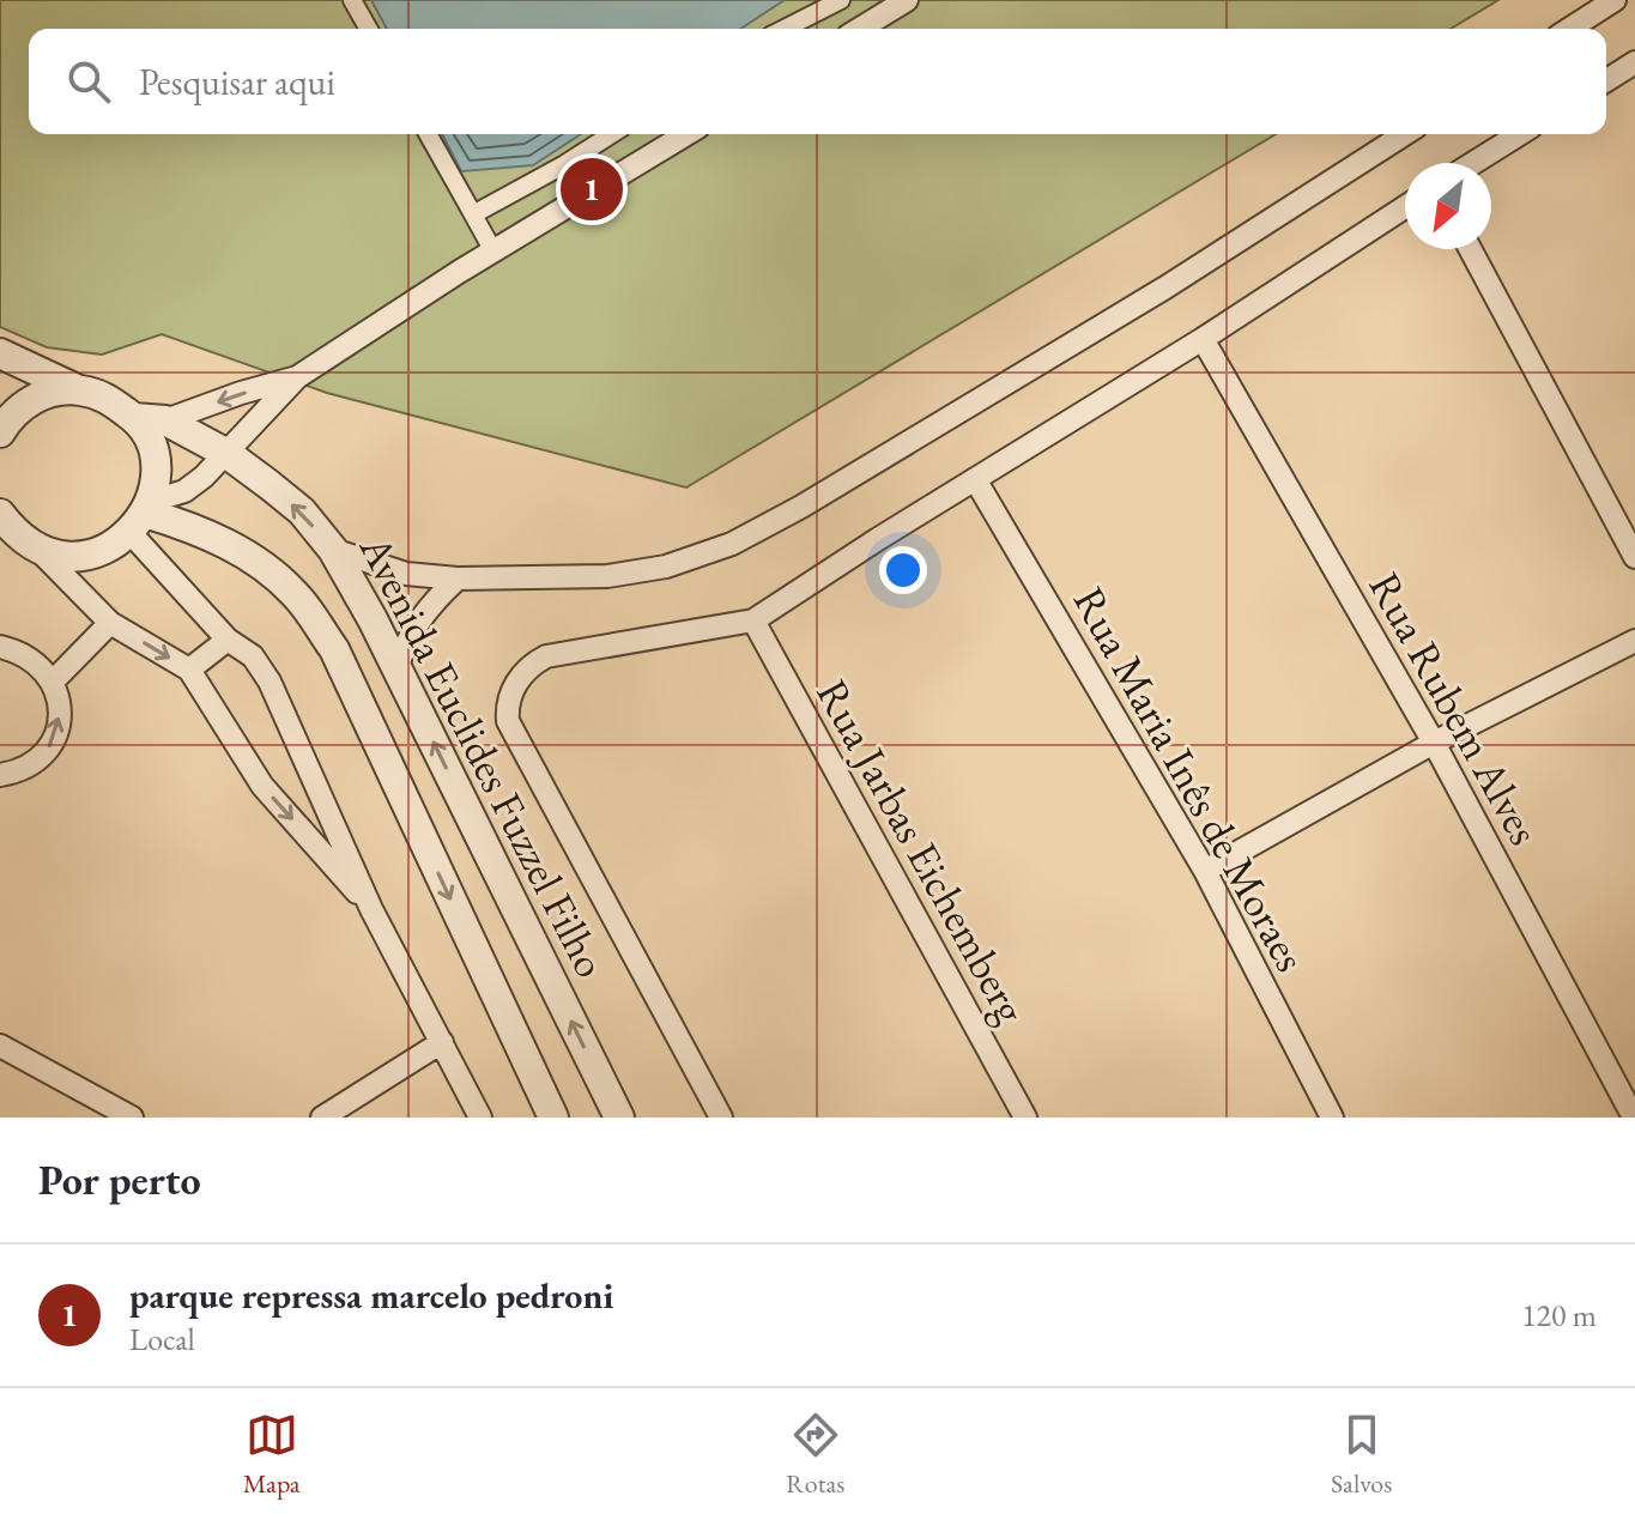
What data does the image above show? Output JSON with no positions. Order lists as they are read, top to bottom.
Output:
{
  "streets": {
    "street": [
      "Rua Rubem Alves",
      "Avenida Euclides Fuzzel Filho",
      "Rua Maria Inês de Moraes",
      "Rua Jarbas Eichemberg"
    ]
  },
  "north": "bottom left",
  "page": {
    "search": "Pesquisar aqui",
    "pins": "1",
    "heading": "Por perto",
    "list": [
      {
        "mark": "1",
        "name": "parque repressa marcelo pedroni",
        "note": "Local",
        "value": "120 m"
      }
    ],
    "nav": ["Mapa", "Rotas", "Salvos"]
  }
}
